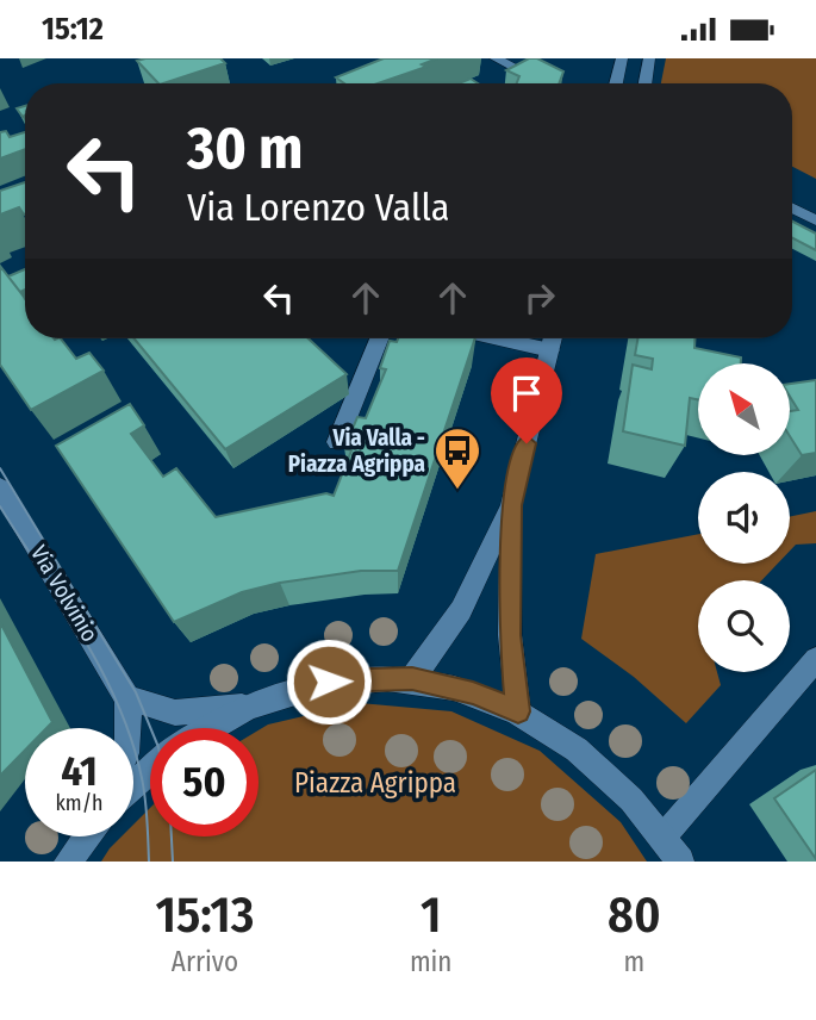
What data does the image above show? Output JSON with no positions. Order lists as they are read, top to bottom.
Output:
{
  "streets": {
    "main road": ["Via Volvinio"]
  },
  "parks": ["Piazza Agrippa"],
  "places": {
    "bus stop": ["Via Valla - Piazza Agrippa"]
  },
  "north": "top left",
  "page": {
    "status": "15:12",
    "turn": ["30 m", "Via Lorenzo Valla"],
    "speed": "41 km/h",
    "limit": "50",
    "eta": [
      "15:13",
      "Arrivo",
      "1",
      "min",
      "80",
      "m"
    ]
  }
}
